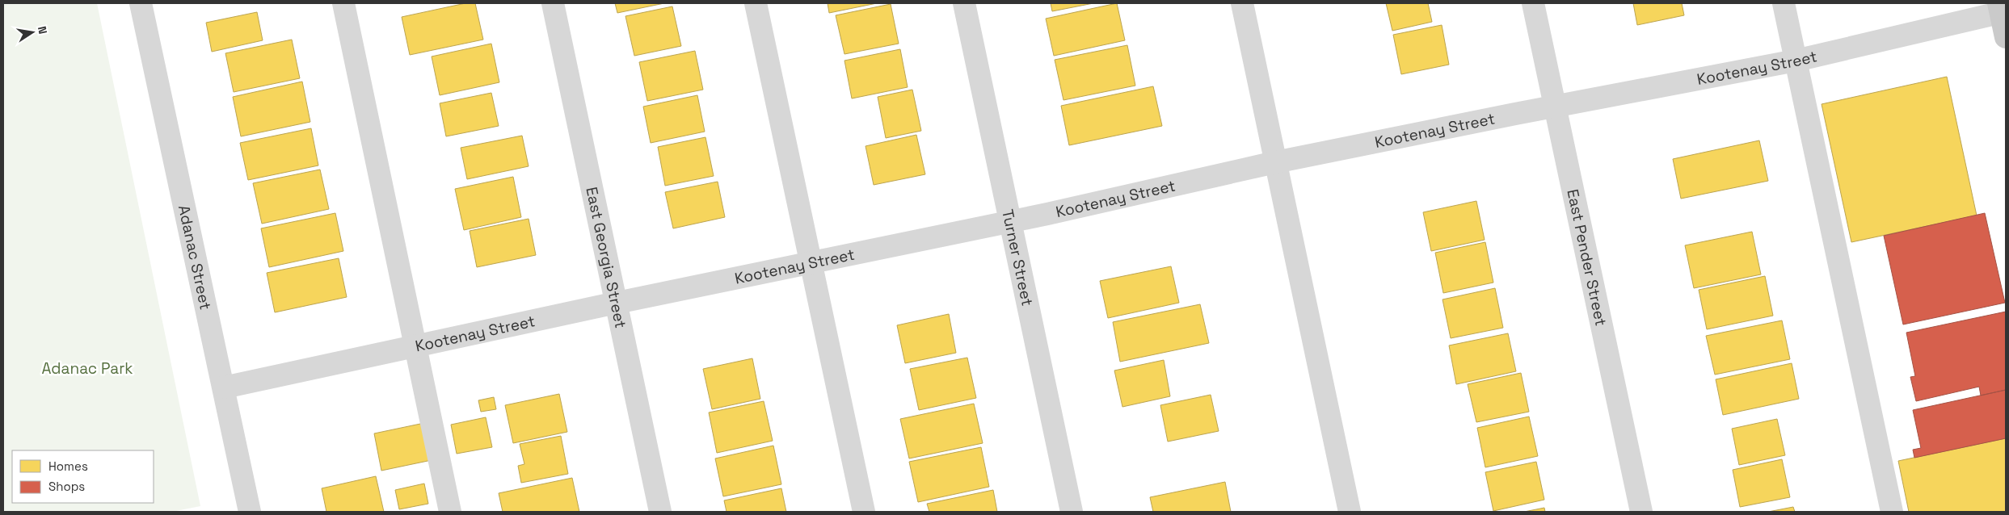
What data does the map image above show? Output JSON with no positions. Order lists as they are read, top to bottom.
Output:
{
  "streets": {
    "street": [
      "Kootenay Street",
      "Adanac Street",
      "East Georgia Street",
      "Turner Street",
      "East Pender Street"
    ]
  },
  "crossings": [
    ["Kootenay Street", "Adanac Street"],
    ["Kootenay Street", "East Georgia Street"],
    ["Kootenay Street", "Turner Street"],
    ["Kootenay Street", "East Pender Street"]
  ],
  "parks": ["Adanac Park"],
  "legend": ["Homes", "Shops"],
  "north": "right"
}
